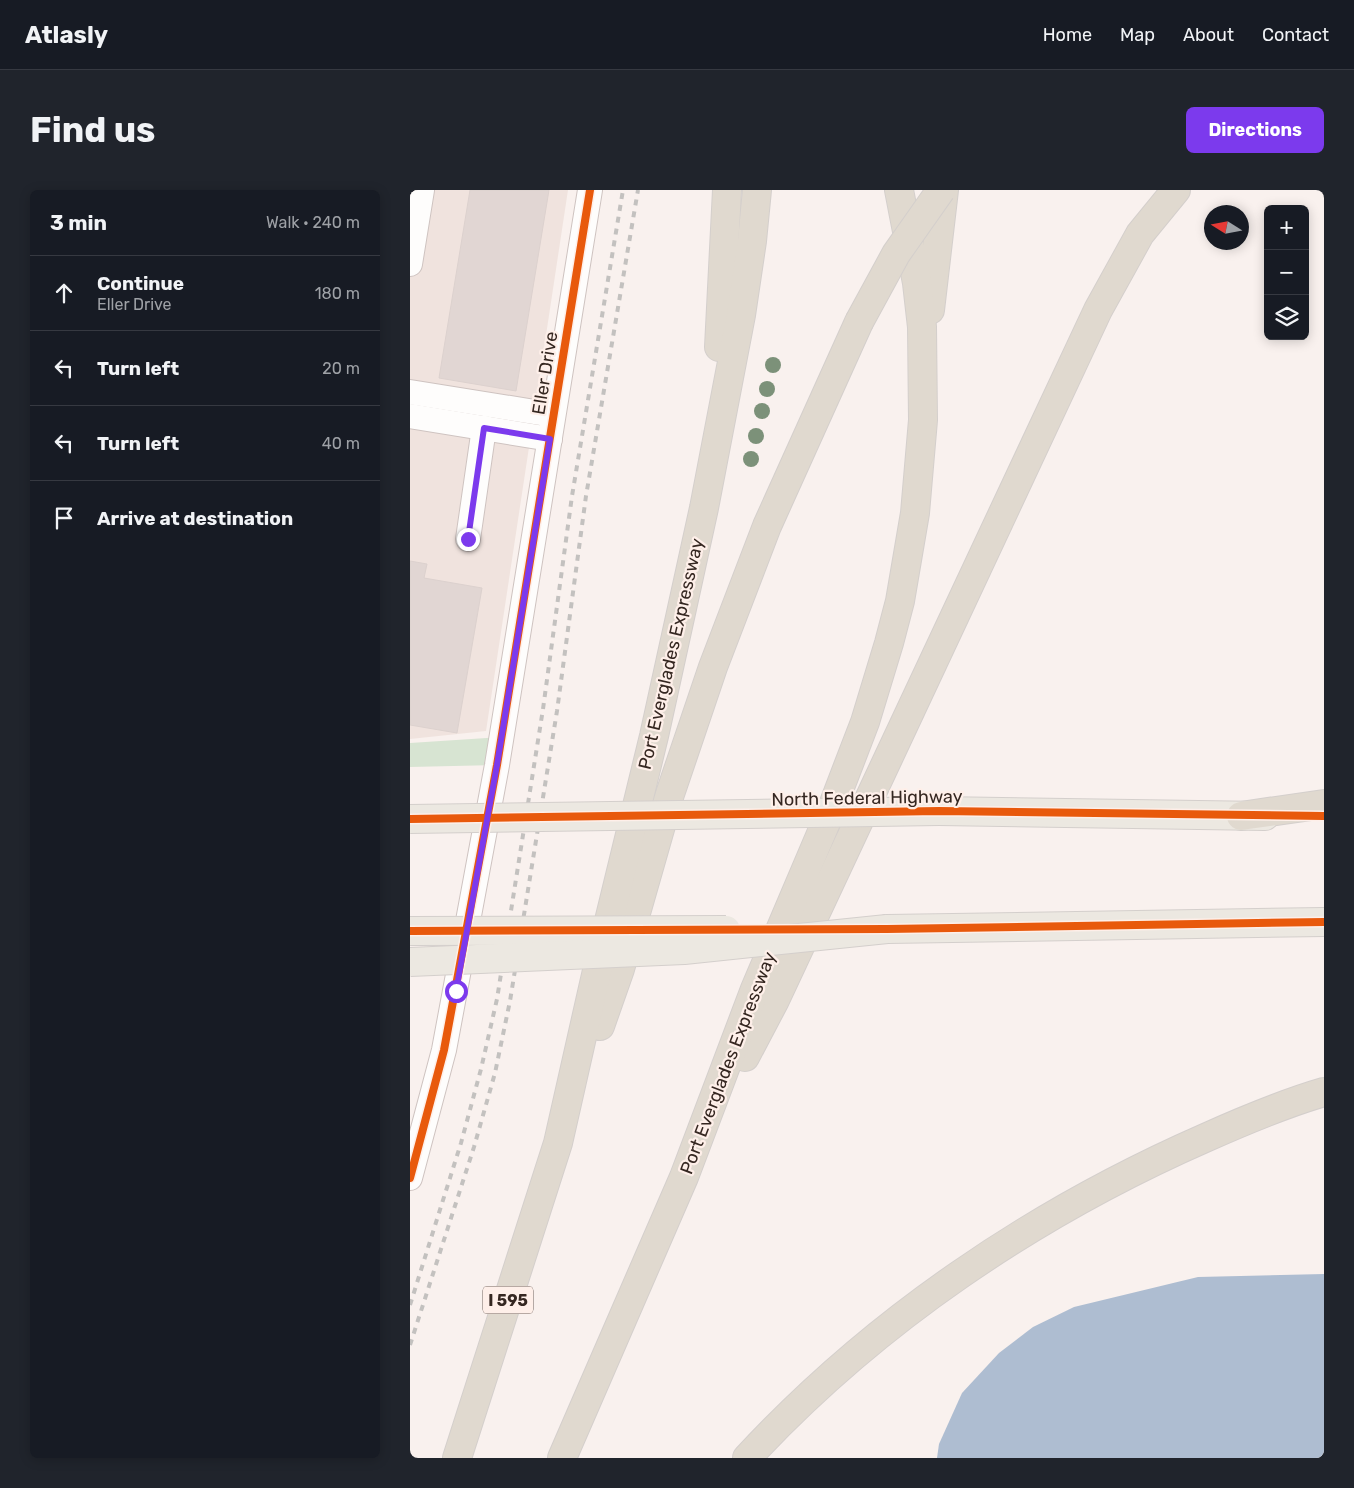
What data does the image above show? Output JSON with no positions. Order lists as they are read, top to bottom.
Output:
{
  "streets": {
    "highway": ["Port Everglades Expressway", "I 595"],
    "main road": ["North Federal Highway"],
    "street": ["Eller Drive"]
  },
  "north": "left",
  "page": {
    "header": "Atlasly",
    "nav": [
      "Home",
      "Map",
      "About",
      "Contact"
    ],
    "buttons": "Directions",
    "title": "Find us",
    "heading": ["3 min", "Walk · 240 m"],
    "map_buttons": ["+", "−"],
    "list": [
      ["Continue", "Eller Drive", "180 m"],
      ["Turn left", "20 m"],
      ["Turn left", "40 m"],
      "Arrive at destination"
    ]
  }
}
